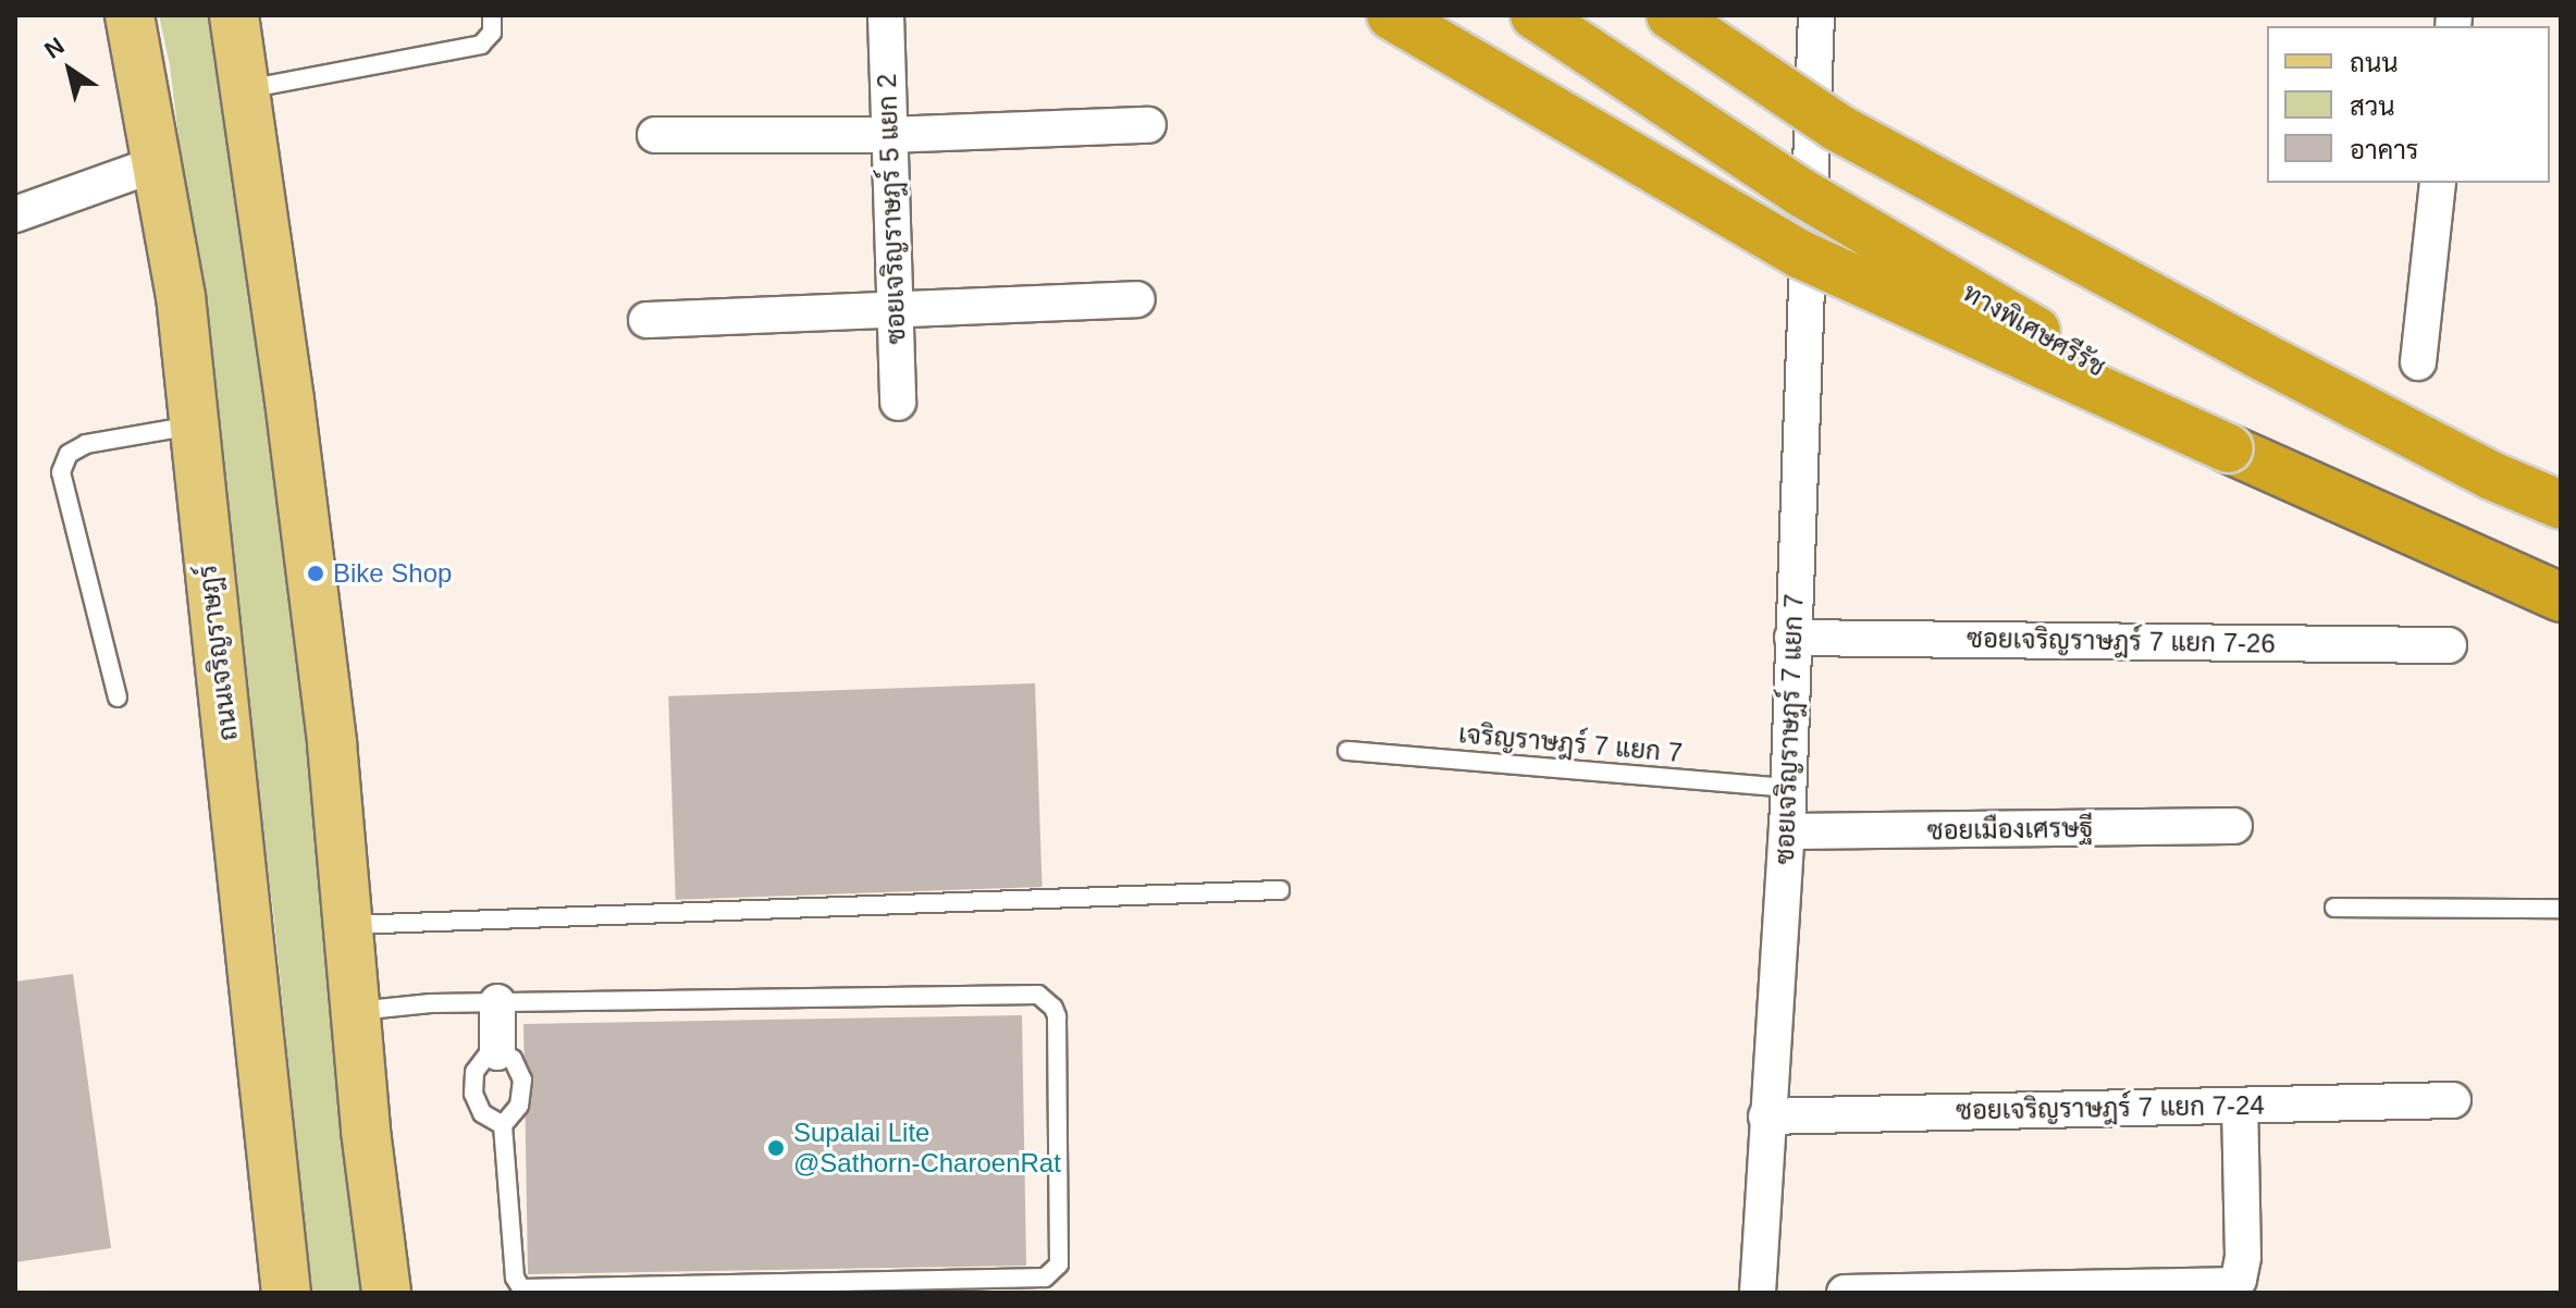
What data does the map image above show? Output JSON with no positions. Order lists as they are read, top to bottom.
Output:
{
  "streets": {
    "highway": ["ทางพิเศษศรีรัช"],
    "main road": ["ถนนเจริญราษฎร์"],
    "street": [
      "ซอยเจริญราษฎร์ 5 แยก 2",
      "ซอยเจริญราษฎร์ 7 แยก 7-26",
      "ซอยเจริญราษฎร์ 7 แยก 7",
      "ซอยเมืองเศรษฐี",
      "ซอยเจริญราษฎร์ 7 แยก 7-24"
    ],
    "lane": ["เจริญราษฎร์ 7 แยก 7"]
  },
  "crossings": [
    ["ซอยเจริญราษฎร์ 7 แยก 7-26", "ซอยเจริญราษฎร์ 7 แยก 7"],
    ["ซอยเจริญราษฎร์ 7 แยก 7", "เจริญราษฎร์ 7 แยก 7"],
    ["ซอยเจริญราษฎร์ 7 แยก 7", "ซอยเมืองเศรษฐี"],
    ["ซอยเจริญราษฎร์ 7 แยก 7", "ซอยเจริญราษฎร์ 7 แยก 7-24"]
  ],
  "places": ["Bike Shop", "Supalai Lite @Sathorn-CharoenRat"],
  "legend": ["ถนน", "สวน", "อาคาร"],
  "north": "top left"
}
